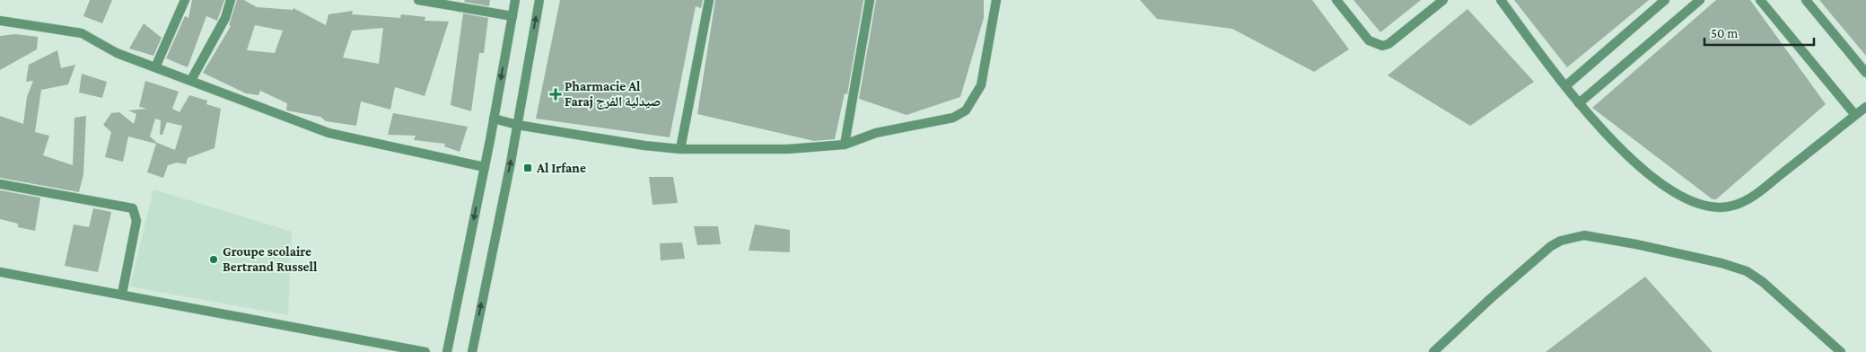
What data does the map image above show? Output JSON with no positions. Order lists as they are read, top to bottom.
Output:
{
  "places": {
    "health": ["Pharmacie Al Faraj صيدلية الفرج"],
    "transit": ["Al Irfane"],
    "other": ["Groupe scolaire Bertrand Russell"]
  },
  "scale_bar": "50 m"
}
